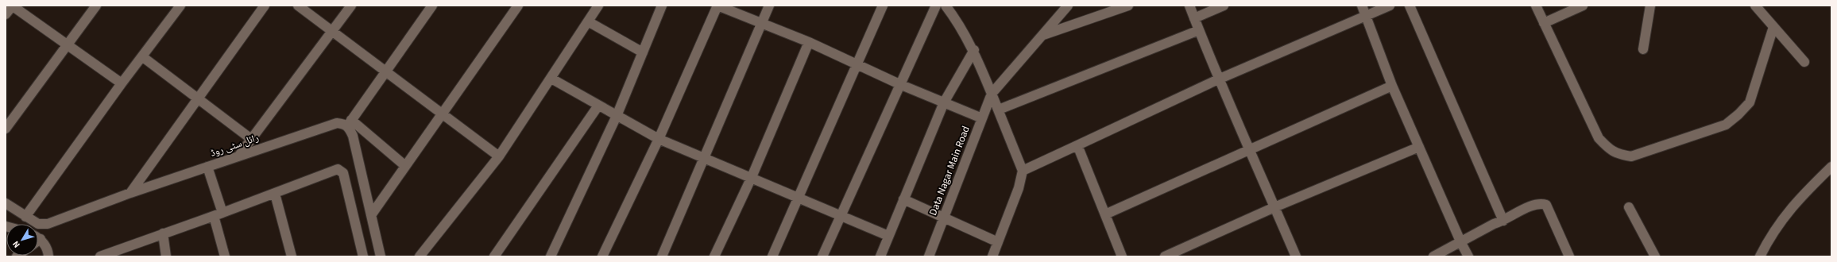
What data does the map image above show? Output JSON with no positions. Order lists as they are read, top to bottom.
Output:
{
  "streets": {
    "street": ["رائل سٹی روڈ", "Data Nagar Main Road"]
  },
  "north": "bottom left"
}
